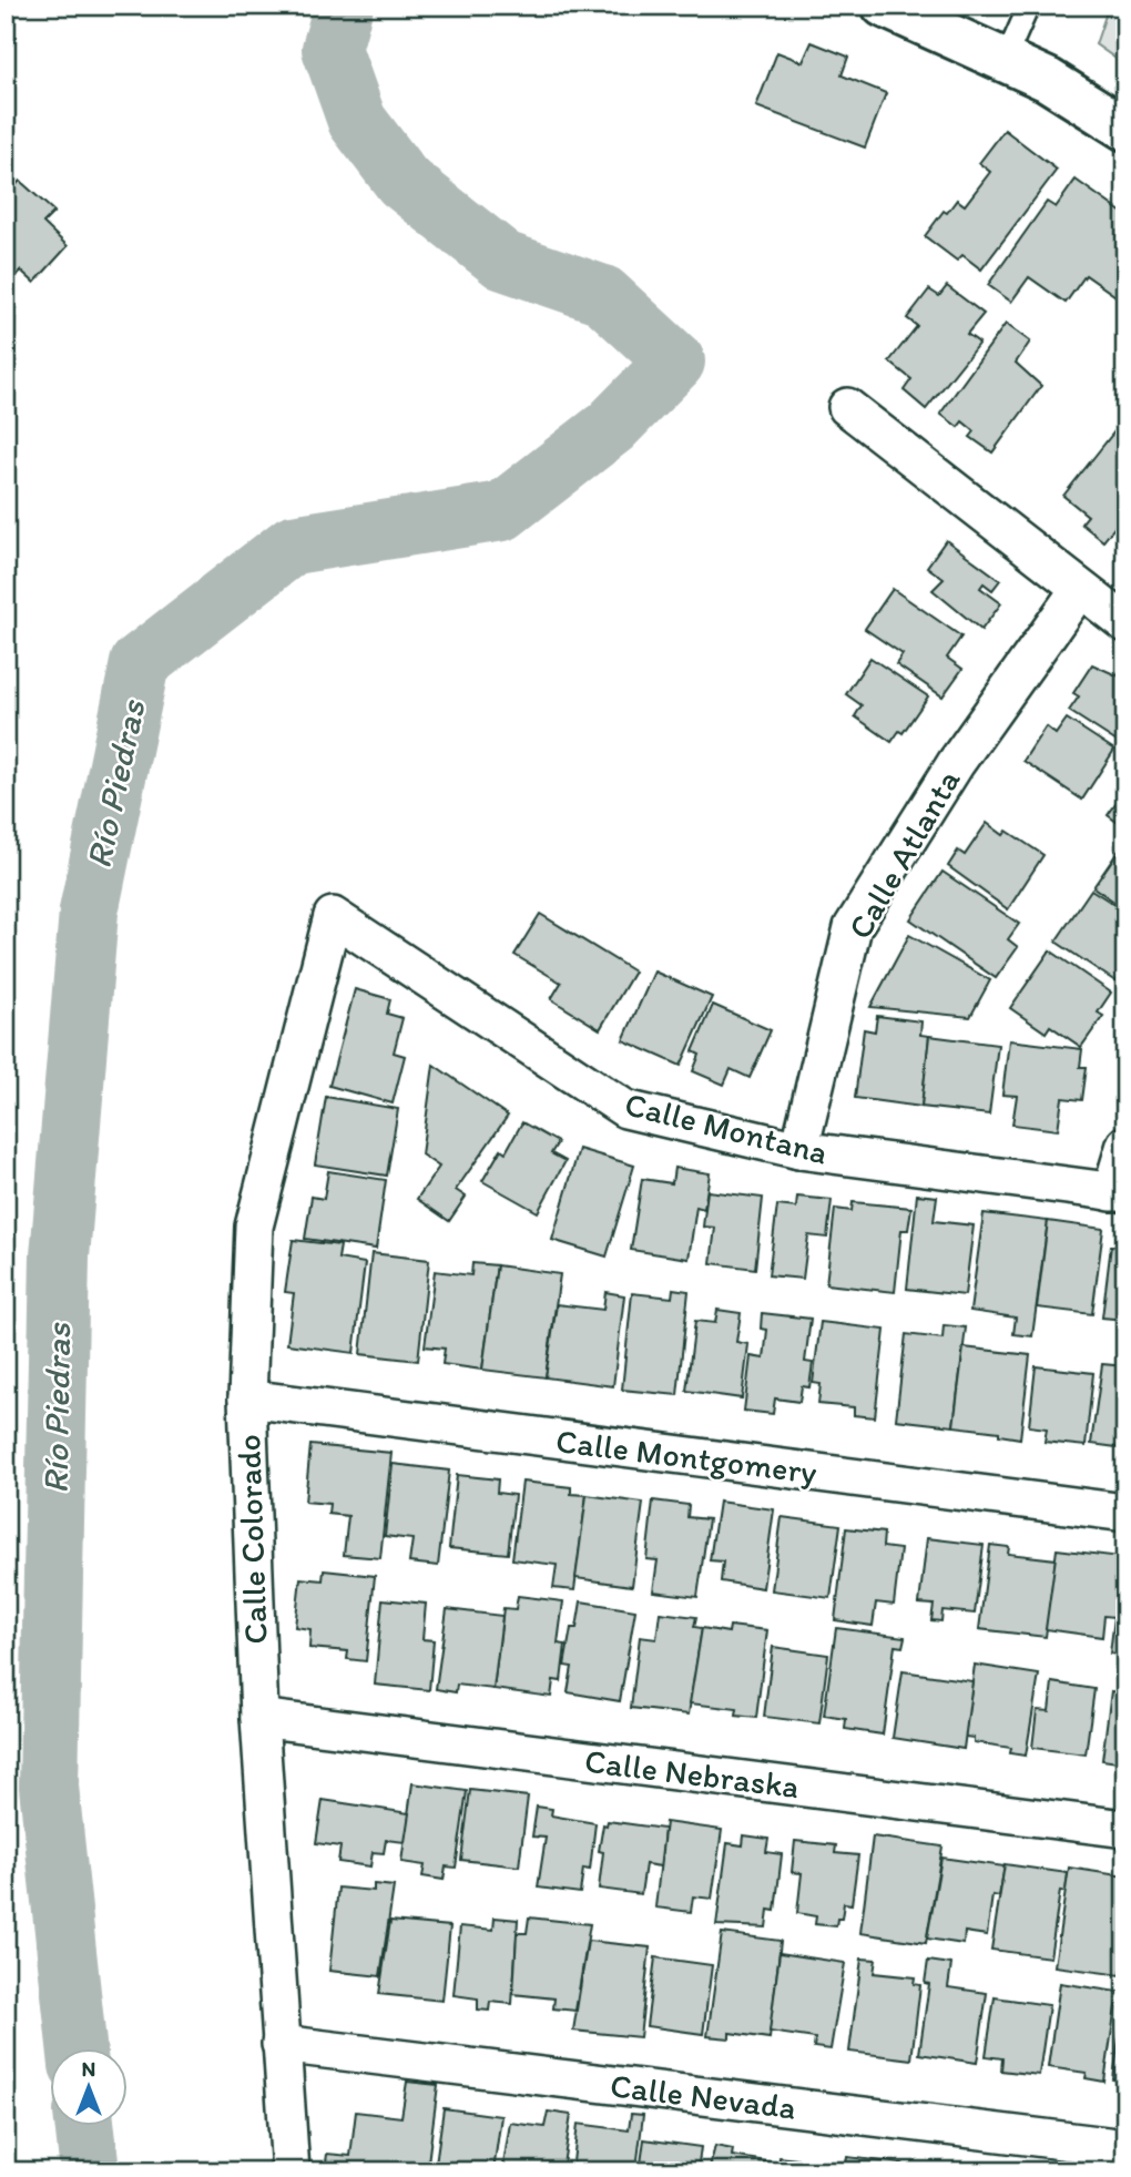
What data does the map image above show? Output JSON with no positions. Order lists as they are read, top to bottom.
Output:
{
  "streets": {
    "street": [
      "Calle Atlanta",
      "Calle Montana",
      "Calle Montgomery",
      "Calle Colorado",
      "Calle Nebraska",
      "Calle Nevada"
    ]
  },
  "crossings": [
    ["Calle Atlanta", "Calle Montana"],
    ["Calle Montana", "Calle Colorado"],
    ["Calle Montgomery", "Calle Colorado"],
    ["Calle Colorado", "Calle Nebraska"],
    ["Calle Colorado", "Calle Nevada"]
  ],
  "water": ["Río Piedras"],
  "north": "top"
}
